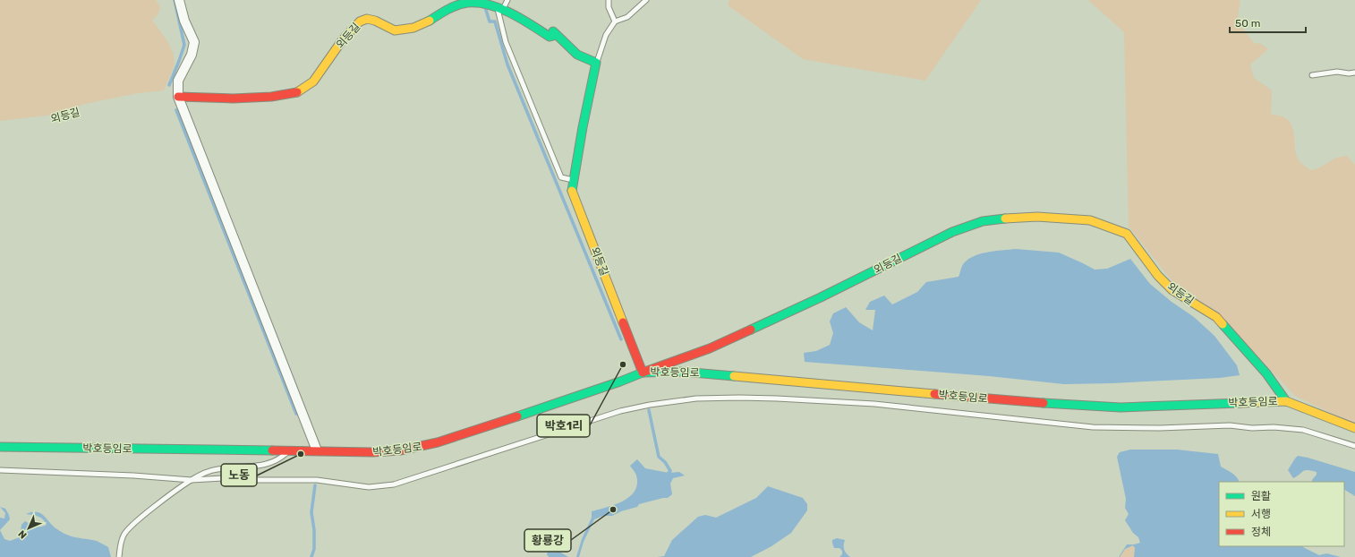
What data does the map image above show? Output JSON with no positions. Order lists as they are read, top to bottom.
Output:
{
  "streets": {
    "street": ["외등길", "박호등임로"]
  },
  "crossings": [
    ["외등길", "박호등임로"]
  ],
  "places": ["박호1리", "노동", "황룡강"],
  "legend": ["원활", "서행", "정체"],
  "scale_bar": "50 m",
  "north": "bottom left"
}
